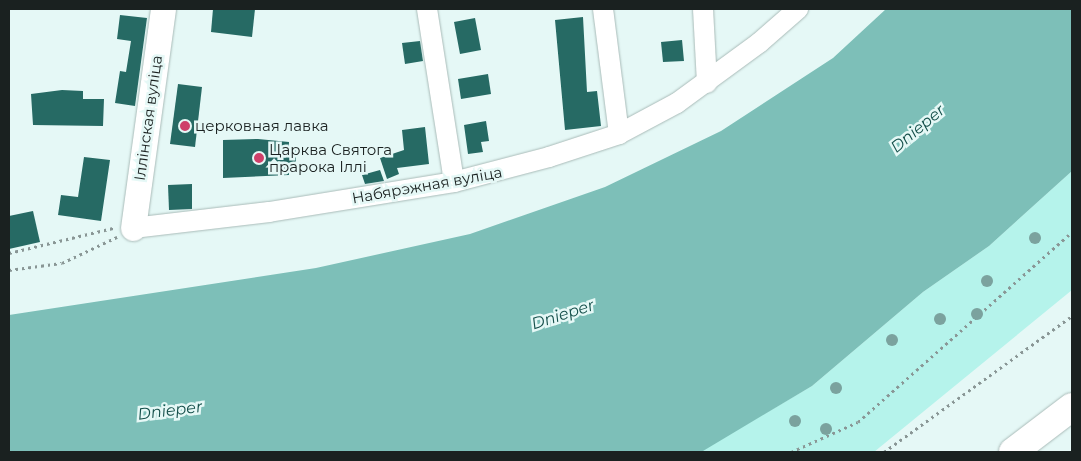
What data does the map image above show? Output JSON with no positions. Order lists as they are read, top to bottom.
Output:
{
  "streets": {
    "street": ["Іллінская вуліца", "Набярэжная вуліца"]
  },
  "crossings": [
    ["Іллінская вуліца", "Набярэжная вуліца"]
  ],
  "water": ["Dnieper"],
  "places": ["церковная лавка", "Царква Святога прарока Іллі"]
}
